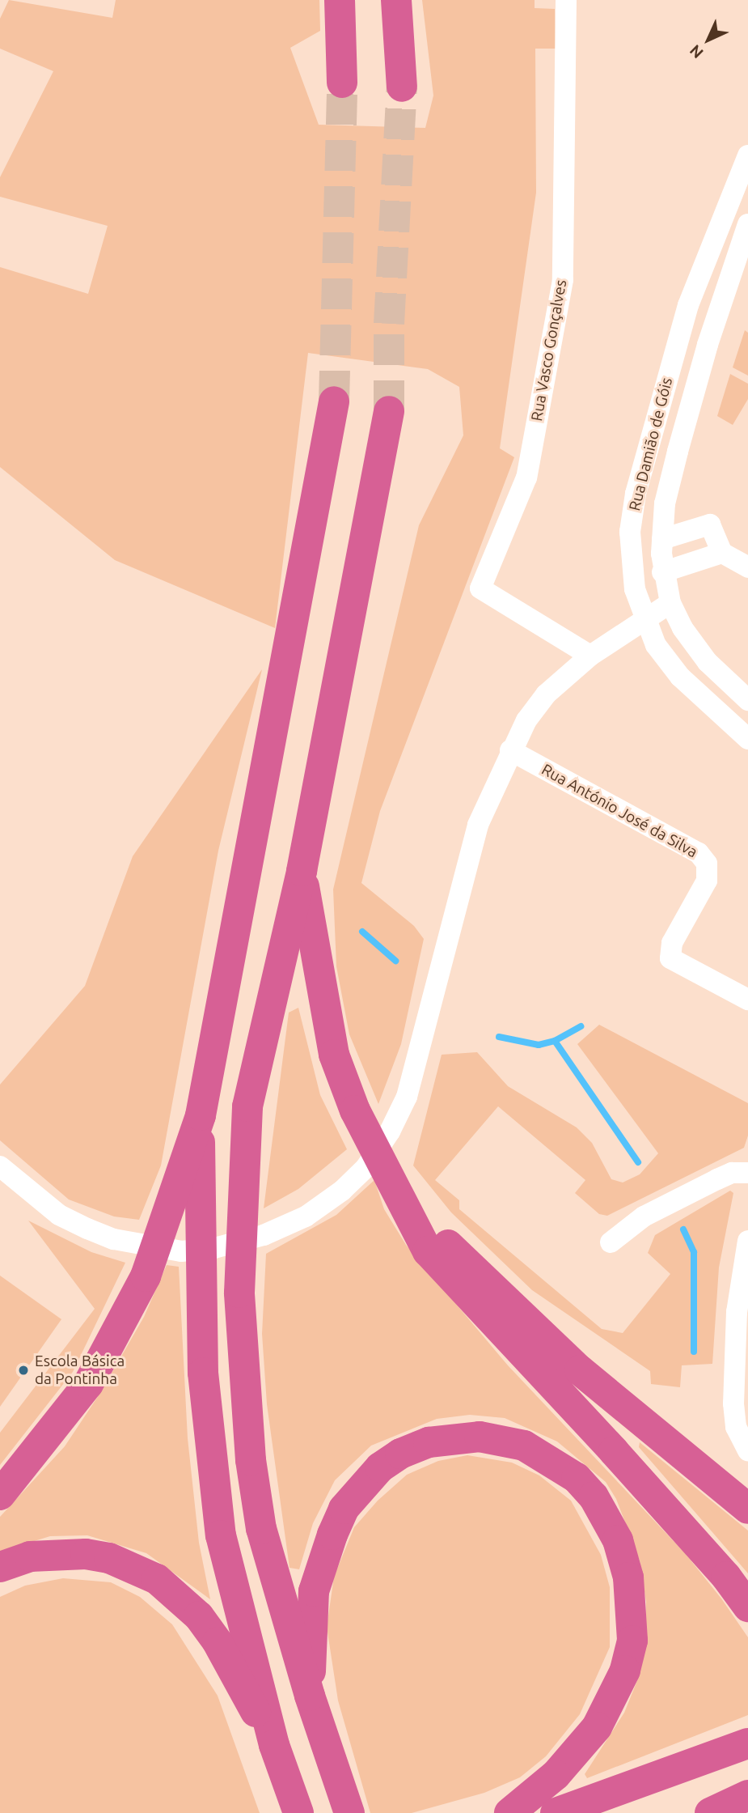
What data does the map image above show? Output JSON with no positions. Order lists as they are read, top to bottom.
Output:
{
  "streets": {
    "street": ["Rua Vasco Gonçalves", "Rua Damião de Góis", "Rua António José da Silva"]
  },
  "places": ["Escola Básica da Pontinha"],
  "north": "bottom left"
}
